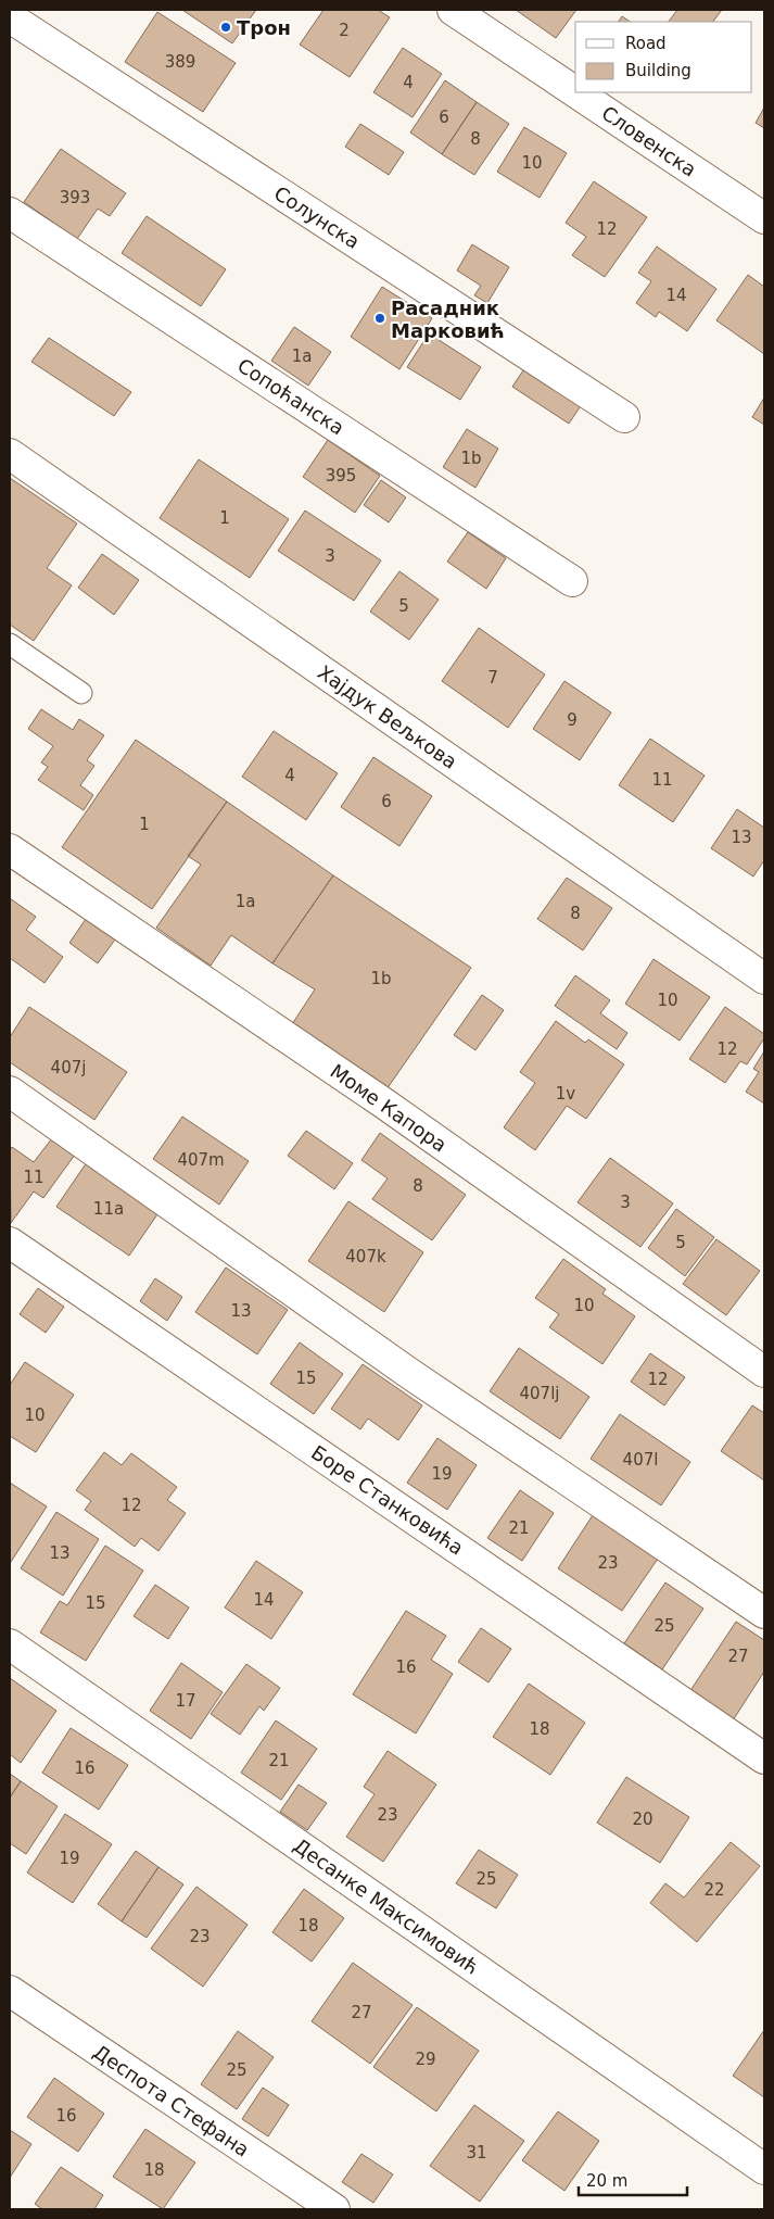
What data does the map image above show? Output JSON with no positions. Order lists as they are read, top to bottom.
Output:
{
  "streets": {
    "street": [
      "Словенска",
      "Солунска",
      "Сопоћанска",
      "Хајдук Вељкова",
      "Моме Капора",
      "Боре Станковића",
      "Десанке Максимовић",
      "Деспота Стефана"
    ]
  },
  "places": ["Трон", "Расадник Марковић"],
  "house_numbers": [
    "2",
    "389",
    "4",
    "6",
    "8",
    "10",
    "393",
    "12",
    "14",
    "1a",
    "1b",
    "395",
    "1",
    "3",
    "5",
    "7",
    "9",
    "4",
    "11",
    "6",
    "1",
    "13",
    "1a",
    "8",
    "1b",
    "10",
    "12",
    "407j",
    "1v",
    "407m",
    "11",
    "8",
    "3",
    "11a",
    "5",
    "407k",
    "10",
    "13",
    "15",
    "12",
    "407lj",
    "10",
    "407l",
    "19",
    "12",
    "21",
    "13",
    "23",
    "14",
    "15",
    "25",
    "27",
    "16",
    "17",
    "18",
    "21",
    "16",
    "23",
    "20",
    "19",
    "25",
    "22",
    "18",
    "23",
    "27",
    "29",
    "25",
    "16",
    "31",
    "18"
  ],
  "legend": ["Road", "Building"],
  "scale_bar": "20 m"
}
